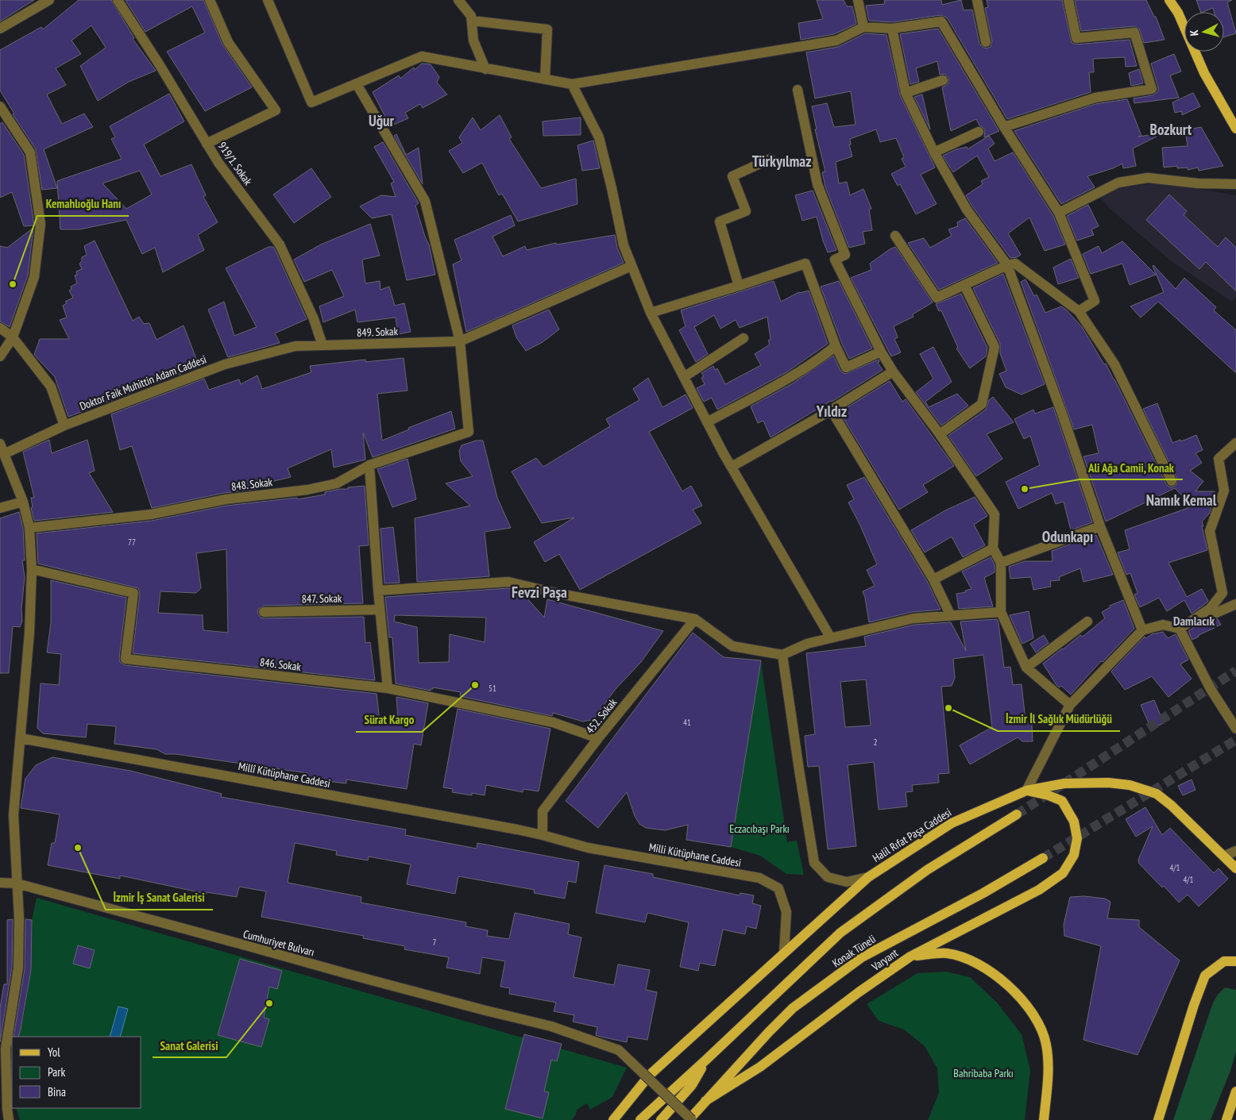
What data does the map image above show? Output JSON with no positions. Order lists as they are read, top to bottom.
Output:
{
  "streets": {
    "main road": ["Halil Rıfat Paşa Caddesi", "Konak Tüneli", "Varyant"],
    "street": [
      "919/1. Sokak",
      "849. Sokak",
      "Doktor Faik Muhittin Adam Caddesi",
      "848. Sokak",
      "847. Sokak",
      "846. Sokak",
      "452. Sokak",
      "Millî Kütüphane Caddesi",
      "Milli Kütüphane Caddesi",
      "Cumhuriyet Bulvarı"
    ]
  },
  "crossings": [
    ["919/1. Sokak", "849. Sokak"],
    ["849. Sokak", "Doktor Faik Muhittin Adam Caddesi"],
    ["849. Sokak", "848. Sokak"],
    ["846. Sokak", "452. Sokak"],
    ["452. Sokak", "Millî Kütüphane Caddesi"],
    ["452. Sokak", "Milli Kütüphane Caddesi"],
    ["Millî Kütüphane Caddesi", "Milli Kütüphane Caddesi"],
    ["Halil Rıfat Paşa Caddesi", "Milli Kütüphane Caddesi"],
    ["Konak Tüneli", "Varyant"]
  ],
  "districts": [
    "Uğur",
    "Bozkurt",
    "Türkyılmaz",
    "Yıldız",
    "Namık Kemal",
    "Odunkapı",
    "Fevzi Paşa",
    "Damlacık"
  ],
  "parks": ["Eczacıbaşı Parkı", "Bahribaba Parkı"],
  "places": [
    "Kemahlıoğlu Hanı",
    "Ali Ağa Camii, Konak",
    "Sürat Kargo",
    "İzmir İl Sağlık Müdürlüğü",
    "İzmir İş Sanat Galerisi",
    "Sanat Galerisi"
  ],
  "house_numbers": [
    "77",
    "51",
    "41",
    "2",
    "4/1",
    "4/1",
    "7"
  ],
  "legend": ["Yol", "Park", "Bina"],
  "north": "left"
}
